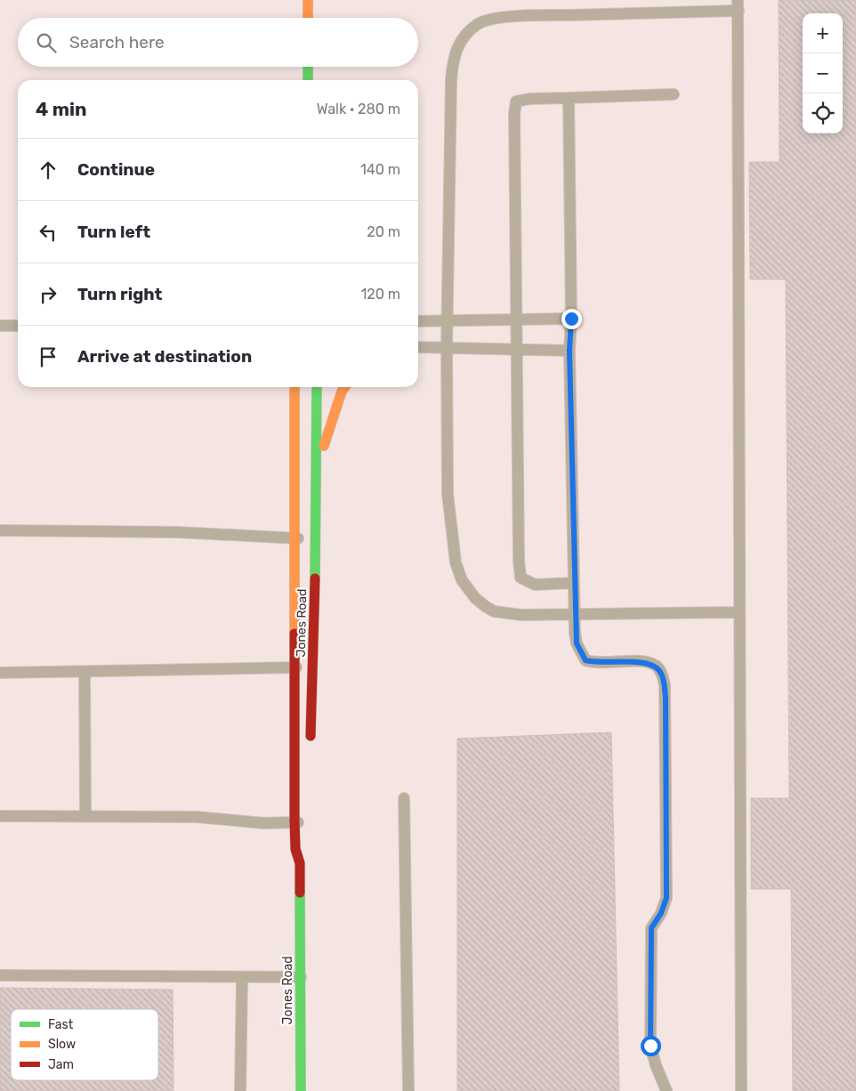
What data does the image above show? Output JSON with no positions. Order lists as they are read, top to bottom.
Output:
{
  "streets": {
    "street": ["Jones Road"]
  },
  "legend": ["Fast", "Slow", "Jam"],
  "page": {
    "map_buttons": ["+", "−"],
    "search": "Search here",
    "heading": ["4 min", "Walk · 280 m"],
    "list": [
      ["Continue", "140 m"],
      ["Turn left", "20 m"],
      ["Turn right", "120 m"],
      "Arrive at destination"
    ]
  }
}
